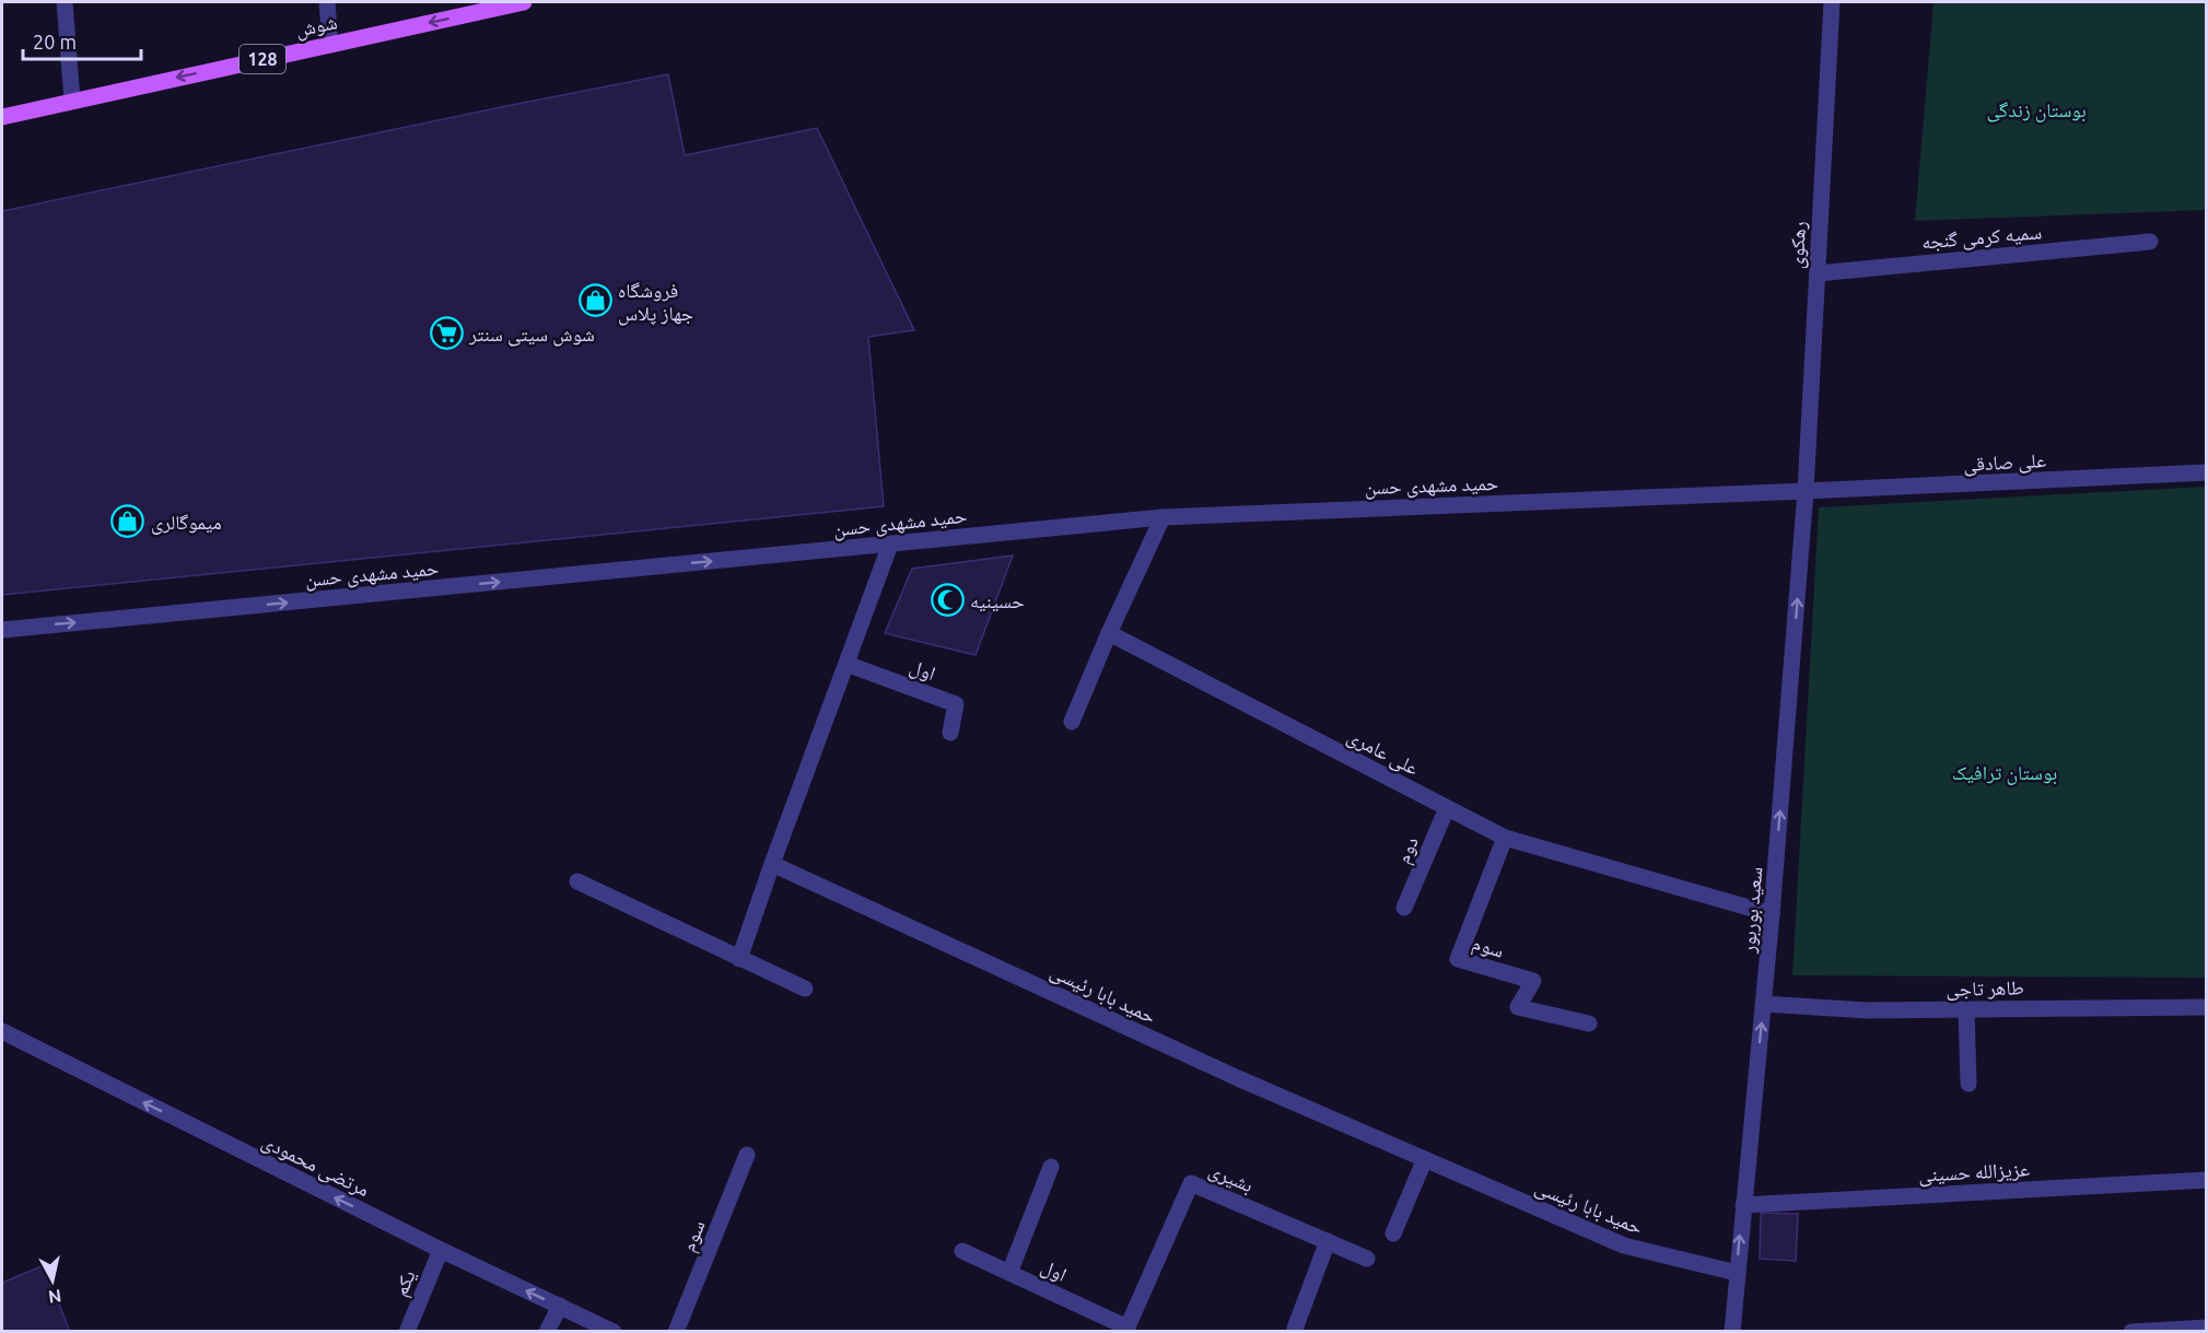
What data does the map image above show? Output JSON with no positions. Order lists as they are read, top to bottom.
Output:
{
  "streets": {
    "main road": ["شوش", "128"],
    "street": [
      "سمیه کرمی گنجه",
      "رهکوی",
      "علی صادقی",
      "حمید مشهدی حسن",
      "اول",
      "علی عامری",
      "دوم",
      "سعید بوربور",
      "سوم",
      "طاهر تاجی",
      "حمید بابا رئیسی",
      "مرتضی محمودی",
      "عزیزالله حسینی",
      "بشیری",
      "یکم"
    ]
  },
  "crossings": [
    ["سمیه کرمی گنجه", "رهکوی"],
    ["رهکوی", "علی صادقی"],
    ["رهکوی", "حمید مشهدی حسن"],
    ["رهکوی", "سعید بوربور"],
    ["علی صادقی", "حمید مشهدی حسن"],
    ["علی صادقی", "سعید بوربور"],
    ["حمید مشهدی حسن", "سعید بوربور"],
    ["اول", "بشیری"],
    ["علی عامری", "دوم"],
    ["علی عامری", "سعید بوربور"],
    ["علی عامری", "سوم"],
    ["سعید بوربور", "طاهر تاجی"],
    ["سعید بوربور", "حمید بابا رئیسی"],
    ["سعید بوربور", "عزیزالله حسینی"],
    ["مرتضی محمودی", "یکم"]
  ],
  "one_way": [
    "شوش",
    "حمید مشهدی حسن",
    "سعید بوربور",
    "مرتضی محمودی"
  ],
  "parks": ["بوستان زندگی", "بوستان ترافیک"],
  "places": {
    "shop": ["فروشگاه جهاز پلاس", "میموگالری"],
    "supermarket": ["شوش سیتی سنتر"],
    "mosque": ["حسینیه"]
  },
  "scale_bar": "20 m",
  "north": "bottom"
}
